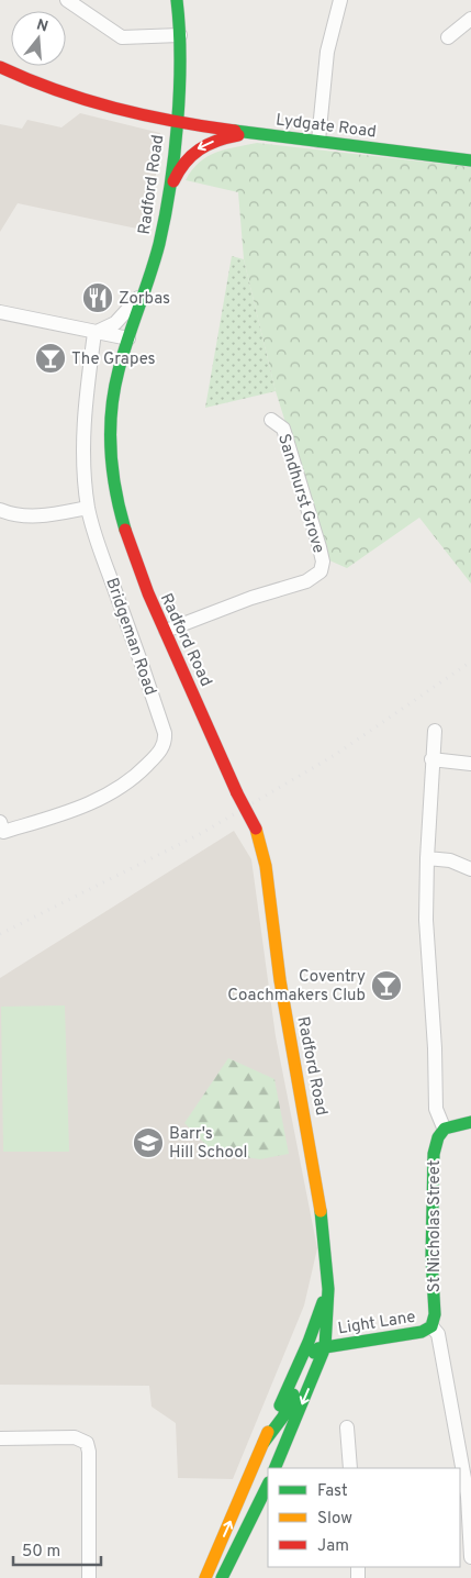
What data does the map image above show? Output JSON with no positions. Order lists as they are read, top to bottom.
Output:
{
  "streets": {
    "main road": [
      "Lydgate Road",
      "Radford Road",
      "St Nicholas Street",
      "Light Lane"
    ],
    "street": ["Sandhurst Grove", "Bridgeman Road"]
  },
  "crossings": [
    ["Lydgate Road", "Radford Road"],
    ["Radford Road", "Sandhurst Grove"],
    ["Radford Road", "Light Lane"],
    ["St Nicholas Street", "Light Lane"]
  ],
  "places": {
    "restaurant": ["Zorbas"],
    "bar": ["The Grapes", "Coventry Coachmakers Club"],
    "school or university": ["Barr's Hill School"]
  },
  "legend": ["Fast", "Slow", "Jam"],
  "scale_bar": "50 m",
  "north": "top"
}
